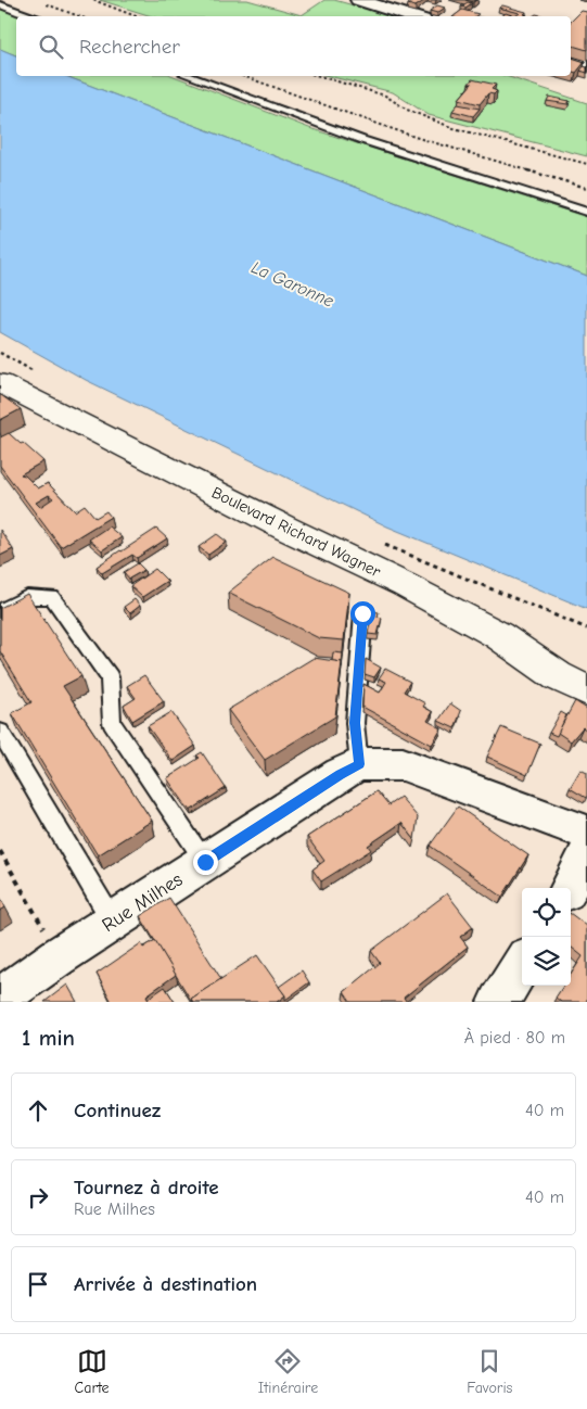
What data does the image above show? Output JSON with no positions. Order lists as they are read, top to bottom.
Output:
{
  "streets": {
    "street": ["Boulevard Richard Wagner", "Rue Milhes"]
  },
  "water": ["La Garonne"],
  "page": {
    "search": "Rechercher",
    "heading": ["1 min", "À pied · 80 m"],
    "list": [
      ["Continuez", "40 m"],
      ["Tournez à droite", "Rue Milhes", "40 m"],
      "Arrivée à destination"
    ],
    "nav": ["Carte", "Itinéraire", "Favoris"]
  }
}
